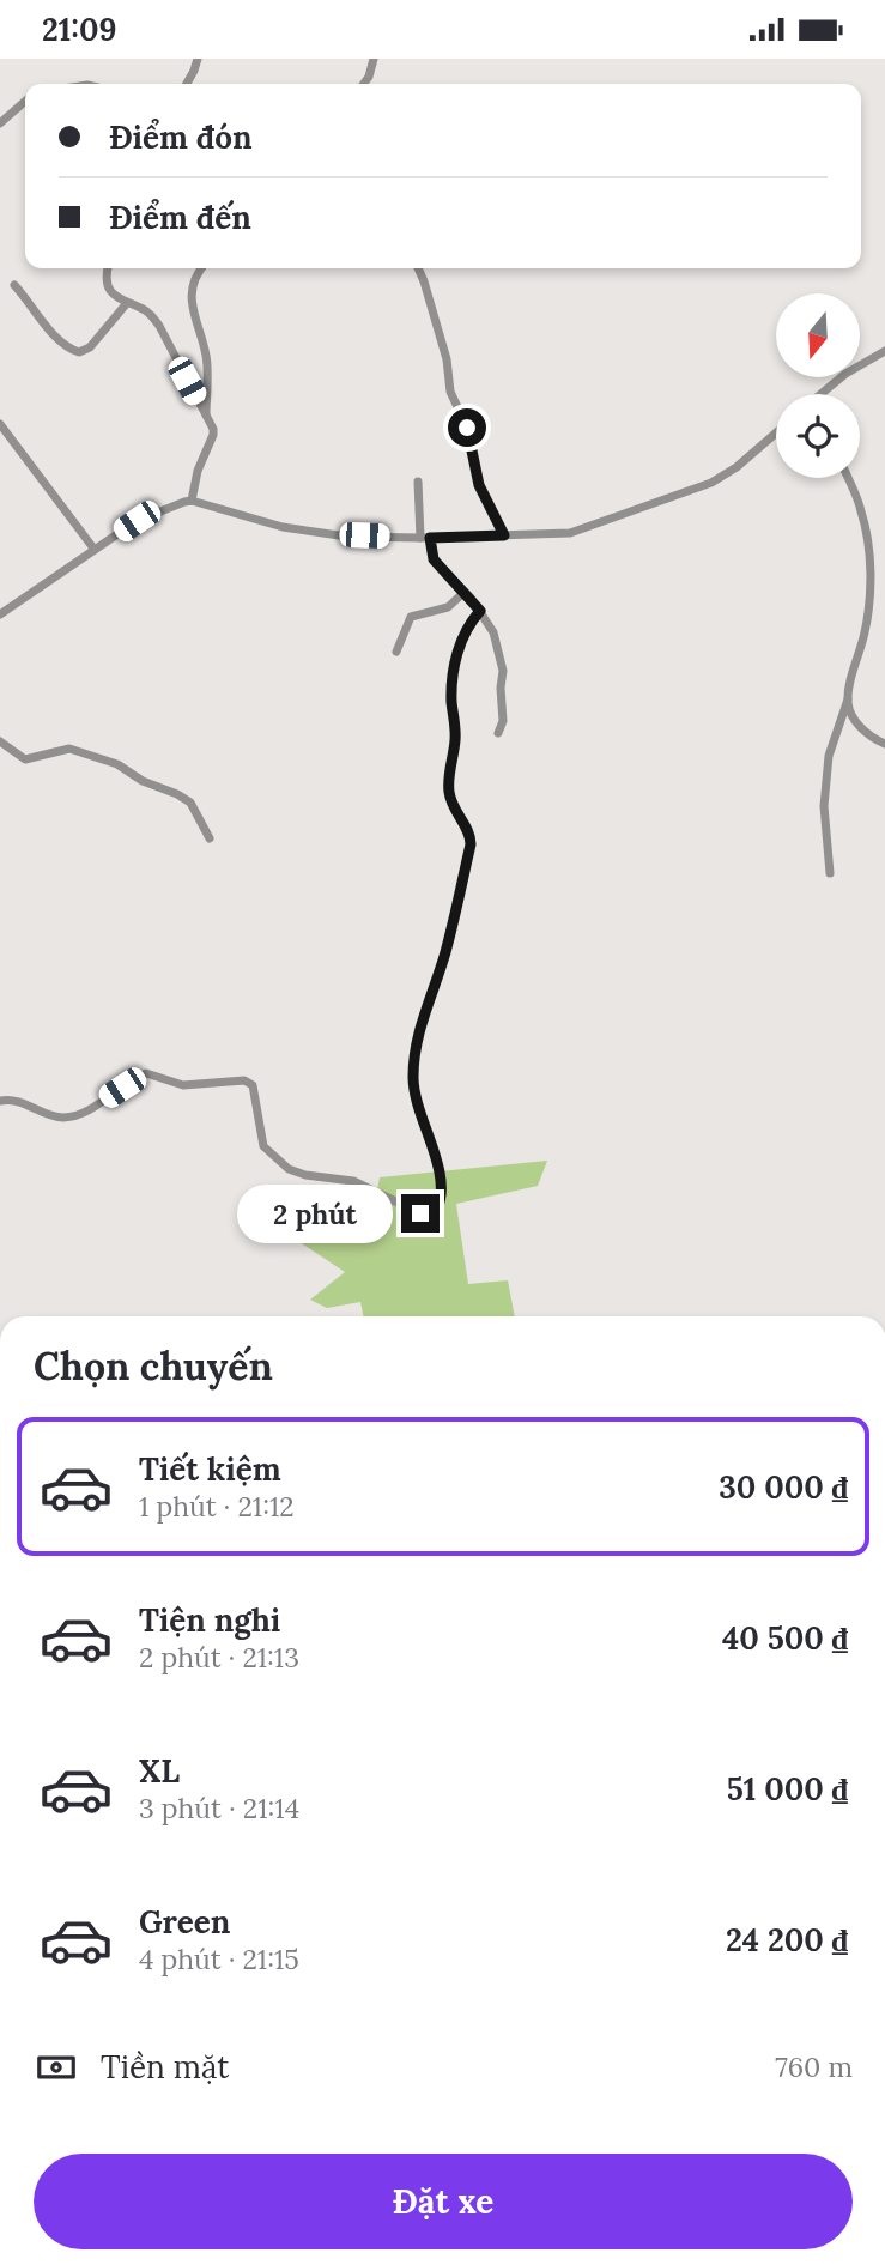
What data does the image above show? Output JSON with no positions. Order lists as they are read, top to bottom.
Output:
{
  "north": "bottom",
  "page": {
    "status": "21:09",
    "banner": ["Điểm đón", "Điểm đến"],
    "bubble": "2 phút",
    "heading": "Chọn chuyến",
    "list": [
      {
        "name": "Tiết kiệm",
        "note": "1 phút · 21:12",
        "value": "30 000 ₫"
      },
      {
        "name": "Tiện nghi",
        "note": "2 phút · 21:13",
        "value": "40 500 ₫"
      },
      {
        "name": "XL",
        "note": "3 phút · 21:14",
        "value": "51 000 ₫"
      },
      {
        "name": "Green",
        "note": "4 phút · 21:15",
        "value": "24 200 ₫"
      }
    ],
    "pay": ["Tiền mặt", "760 m"],
    "buttons": "Đặt xe"
  }
}
